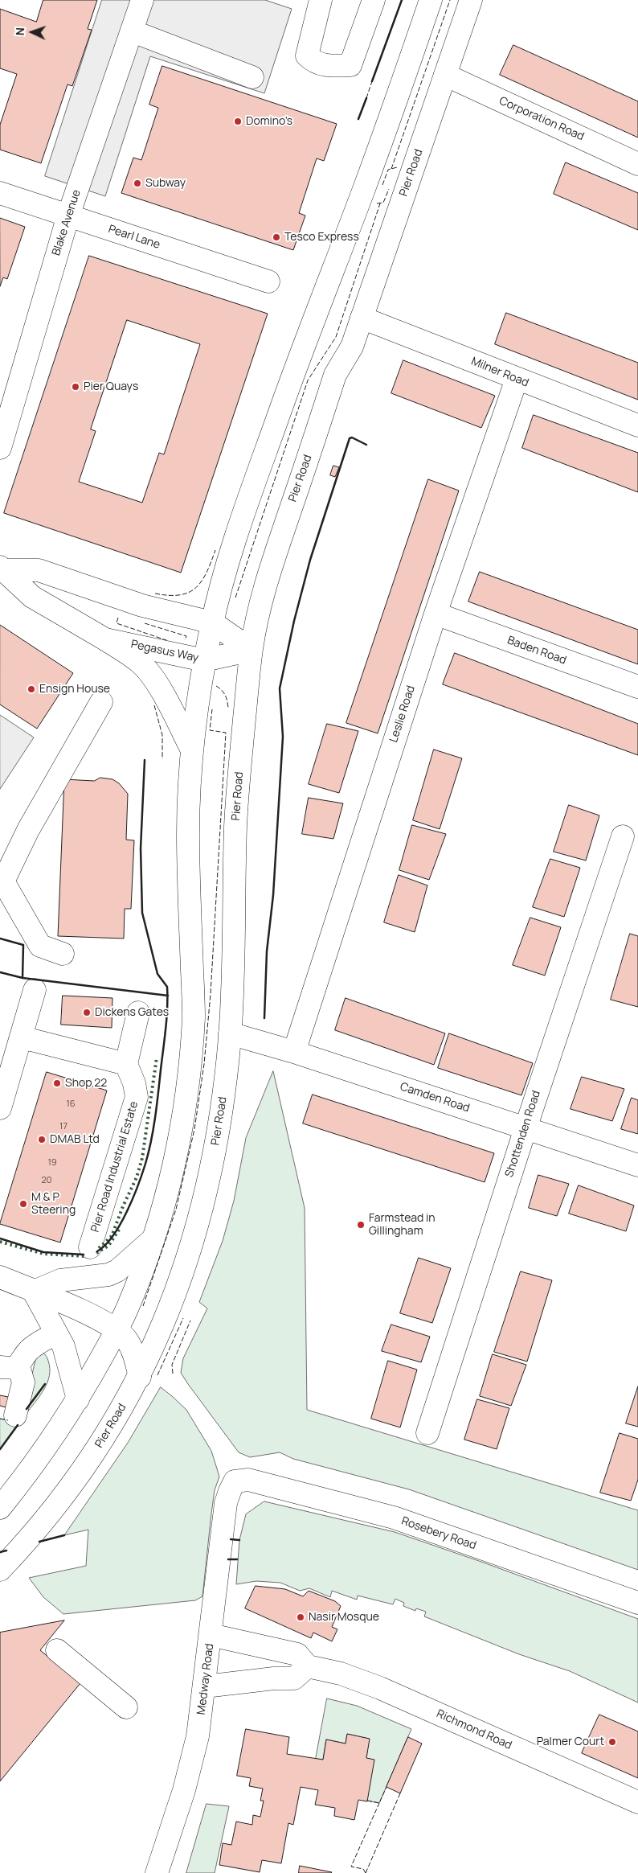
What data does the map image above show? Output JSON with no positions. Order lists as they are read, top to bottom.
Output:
{
  "streets": {
    "street": [
      "Corporation Road",
      "Pier Road",
      "Blake Avenue",
      "Pearl Lane",
      "Milner Road",
      "Baden Road",
      "Pegasus Way",
      "Leslie Road",
      "Camden Road",
      "Shottenden Road",
      "Pier Road Industrial Estate",
      "Rosebery Road",
      "Medway Road",
      "Richmond Road"
    ]
  },
  "crossings": [
    ["Corporation Road", "Pier Road"],
    ["Pier Road", "Milner Road"],
    ["Pier Road", "Pegasus Way"],
    ["Pier Road", "Camden Road"],
    ["Blake Avenue", "Pearl Lane"],
    ["Milner Road", "Leslie Road"],
    ["Baden Road", "Leslie Road"],
    ["Leslie Road", "Camden Road"],
    ["Camden Road", "Shottenden Road"],
    ["Rosebery Road", "Medway Road"],
    ["Medway Road", "Richmond Road"]
  ],
  "places": [
    "Domino's",
    "Subway",
    "Tesco Express",
    "Pier Quays",
    "Ensign House",
    "Dickens Gates",
    "Shop 22",
    "DMAB Ltd",
    "M & P Steering",
    "Farmstead in Gillingham",
    "Nasir Mosque",
    "Palmer Court"
  ],
  "house_numbers": [
    "16",
    "17",
    "19",
    "20"
  ],
  "north": "left"
}
